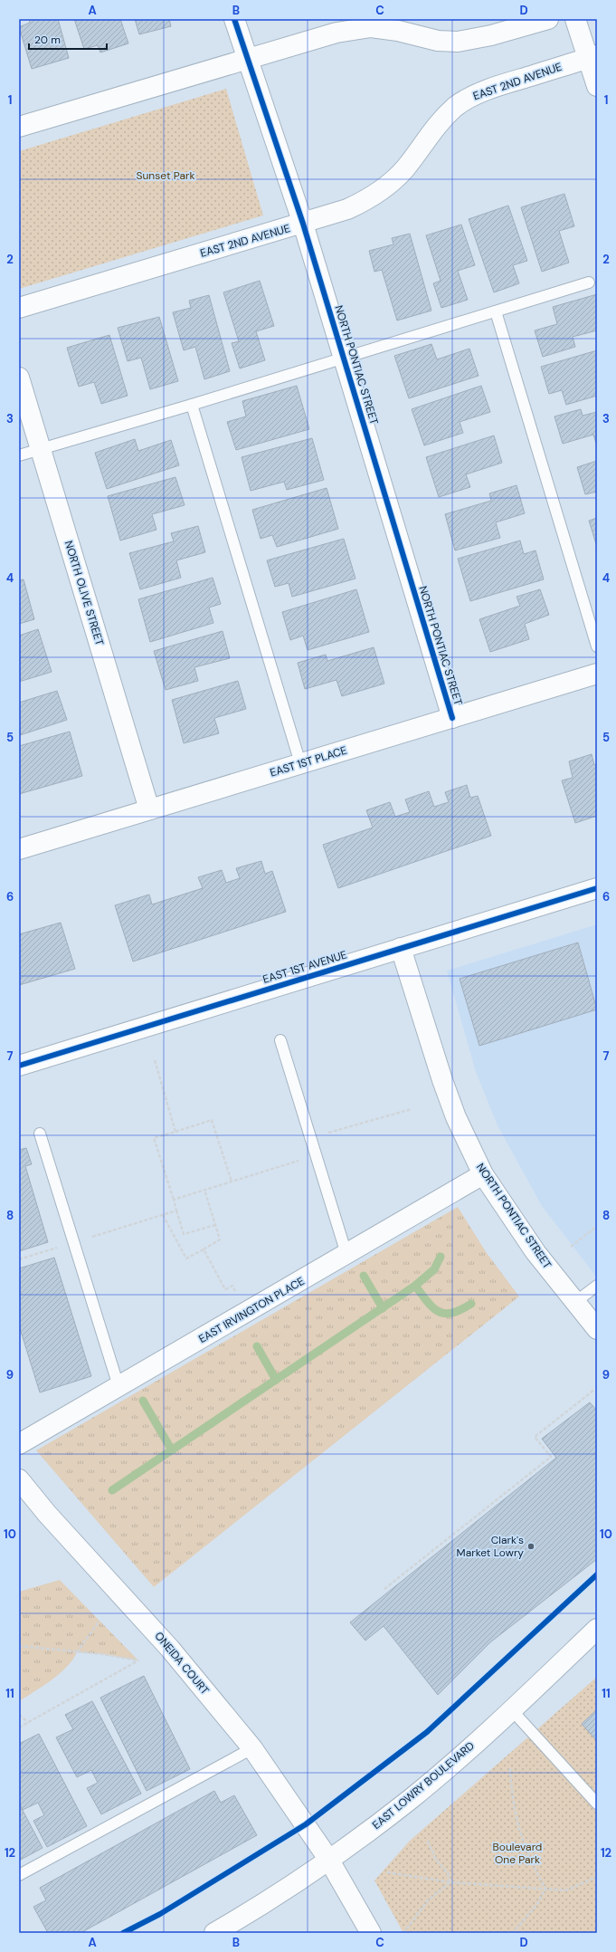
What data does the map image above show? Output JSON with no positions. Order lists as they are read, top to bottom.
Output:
{
  "streets": {
    "street": [
      "EAST 2ND AVENUE",
      "NORTH PONTIAC STREET",
      "NORTH OLIVE STREET",
      "EAST 1ST PLACE",
      "EAST 1ST AVENUE",
      "EAST IRVINGTON PLACE",
      "ONEIDA COURT",
      "EAST LOWRY BOULEVARD"
    ]
  },
  "crossings": [
    ["EAST 2ND AVENUE", "NORTH PONTIAC STREET"],
    ["NORTH PONTIAC STREET", "EAST 1ST PLACE"],
    ["NORTH PONTIAC STREET", "EAST 1ST AVENUE"],
    ["NORTH PONTIAC STREET", "EAST IRVINGTON PLACE"],
    ["NORTH OLIVE STREET", "EAST 1ST PLACE"],
    ["ONEIDA COURT", "EAST LOWRY BOULEVARD"]
  ],
  "parks": ["Sunset Park", "Boulevard One Park"],
  "places": ["Clark's Market Lowry"],
  "scale_bar": "20 m",
  "grid": {
    "columns": [
      "A",
      "B",
      "C",
      "D"
    ],
    "rows": [
      "1",
      "2",
      "3",
      "4",
      "5",
      "6",
      "7",
      "8",
      "9",
      "10",
      "11",
      "12"
    ]
  }
}
